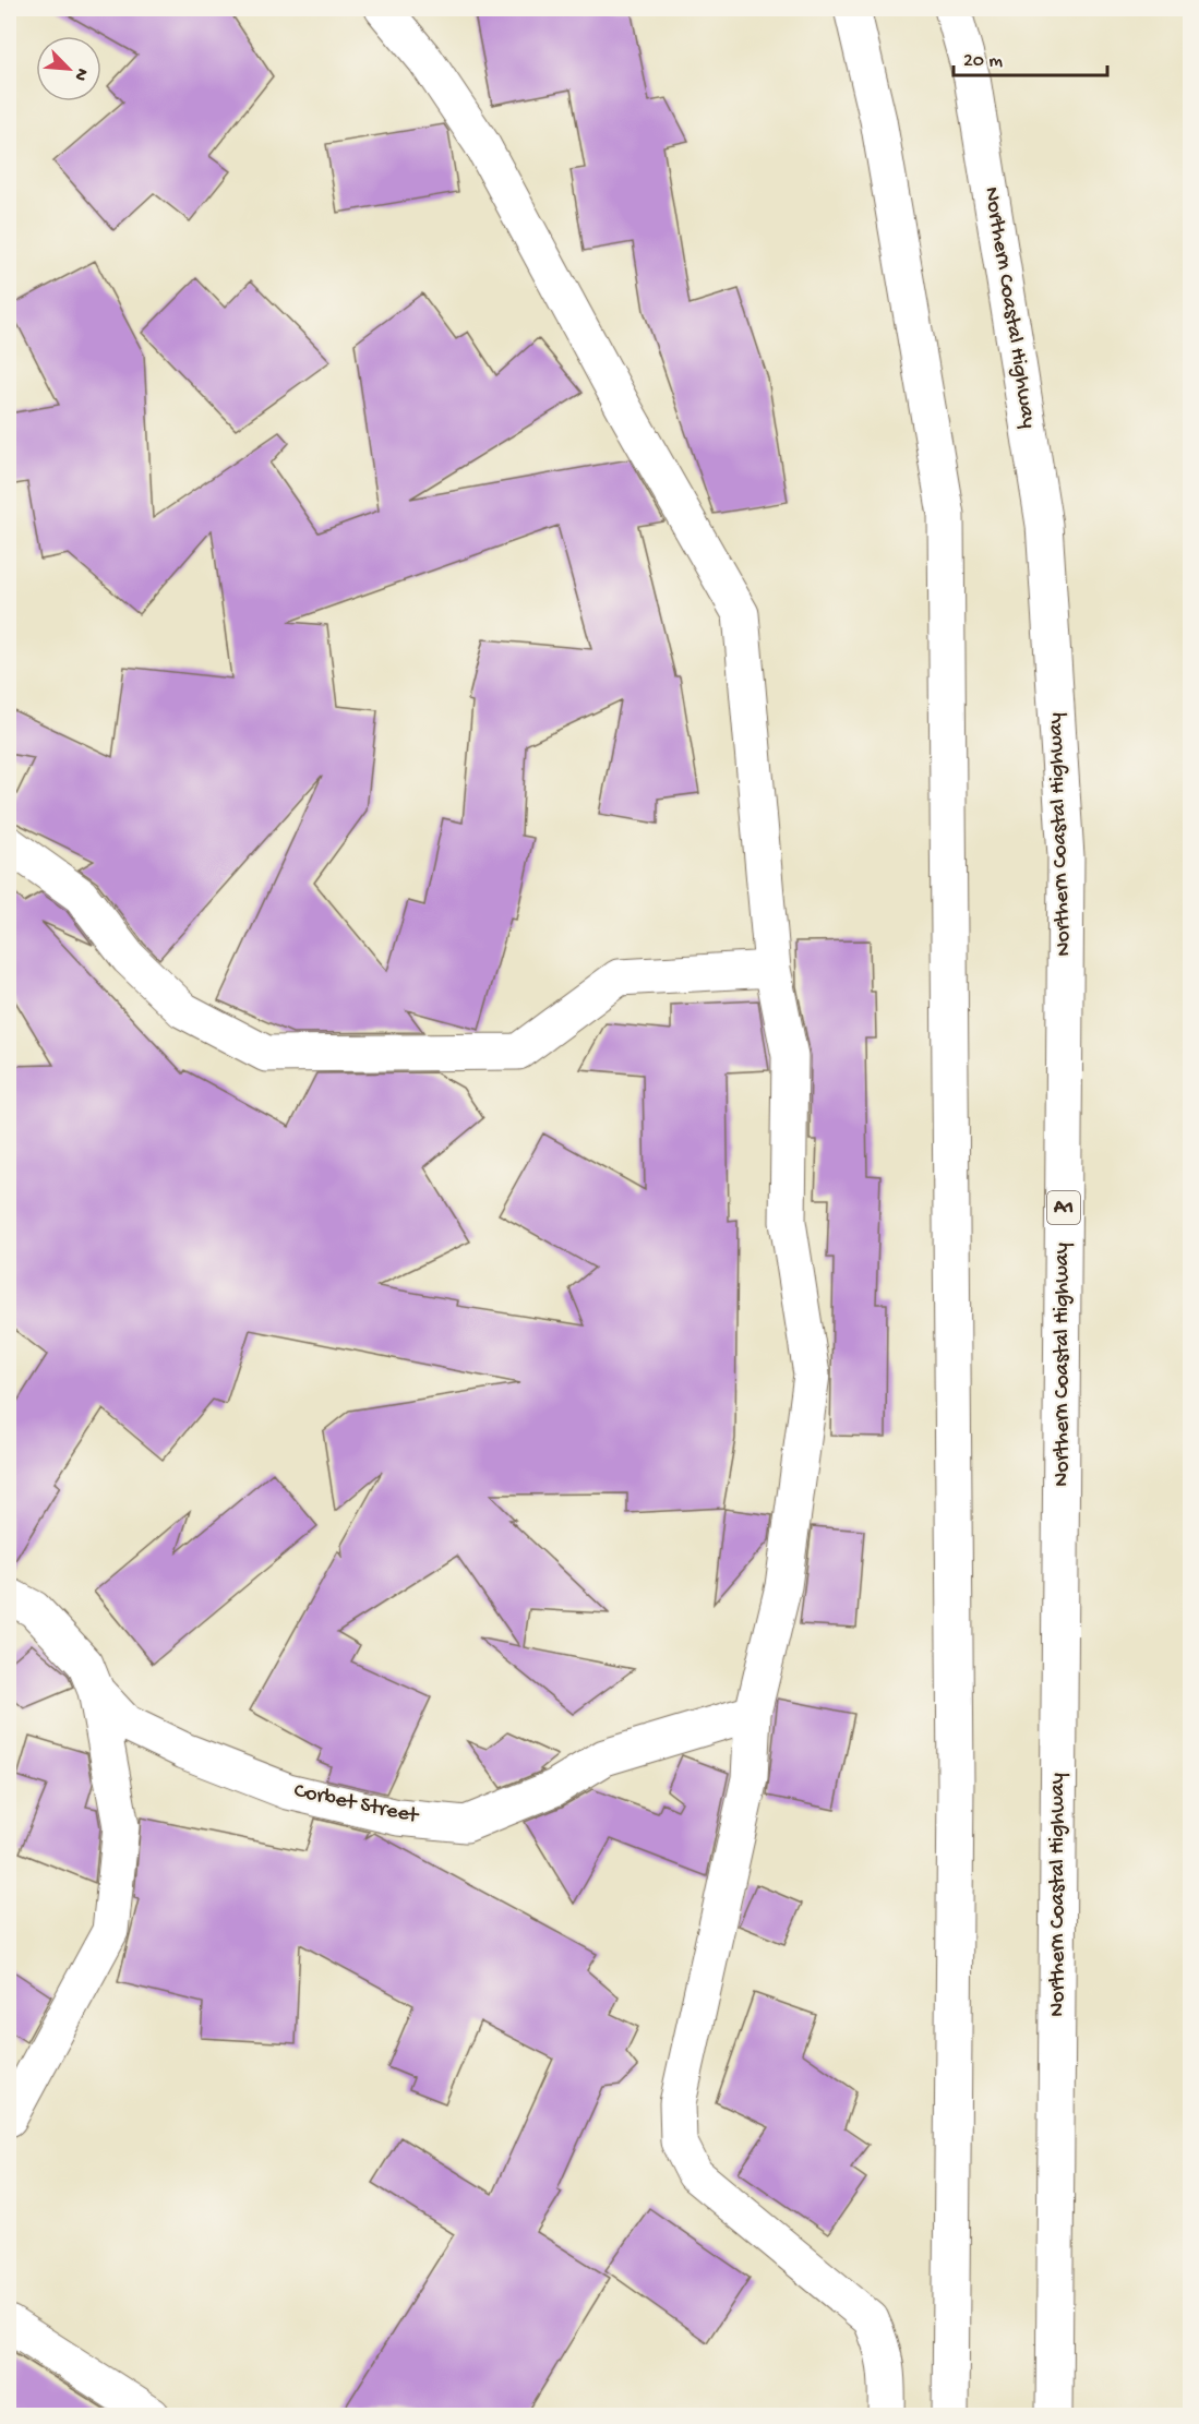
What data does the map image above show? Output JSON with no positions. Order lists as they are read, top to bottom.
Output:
{
  "streets": {
    "main road": ["Northern Coastal Highway", "A1", "Corbet Street"]
  },
  "scale_bar": "20 m",
  "north": "bottom right"
}
